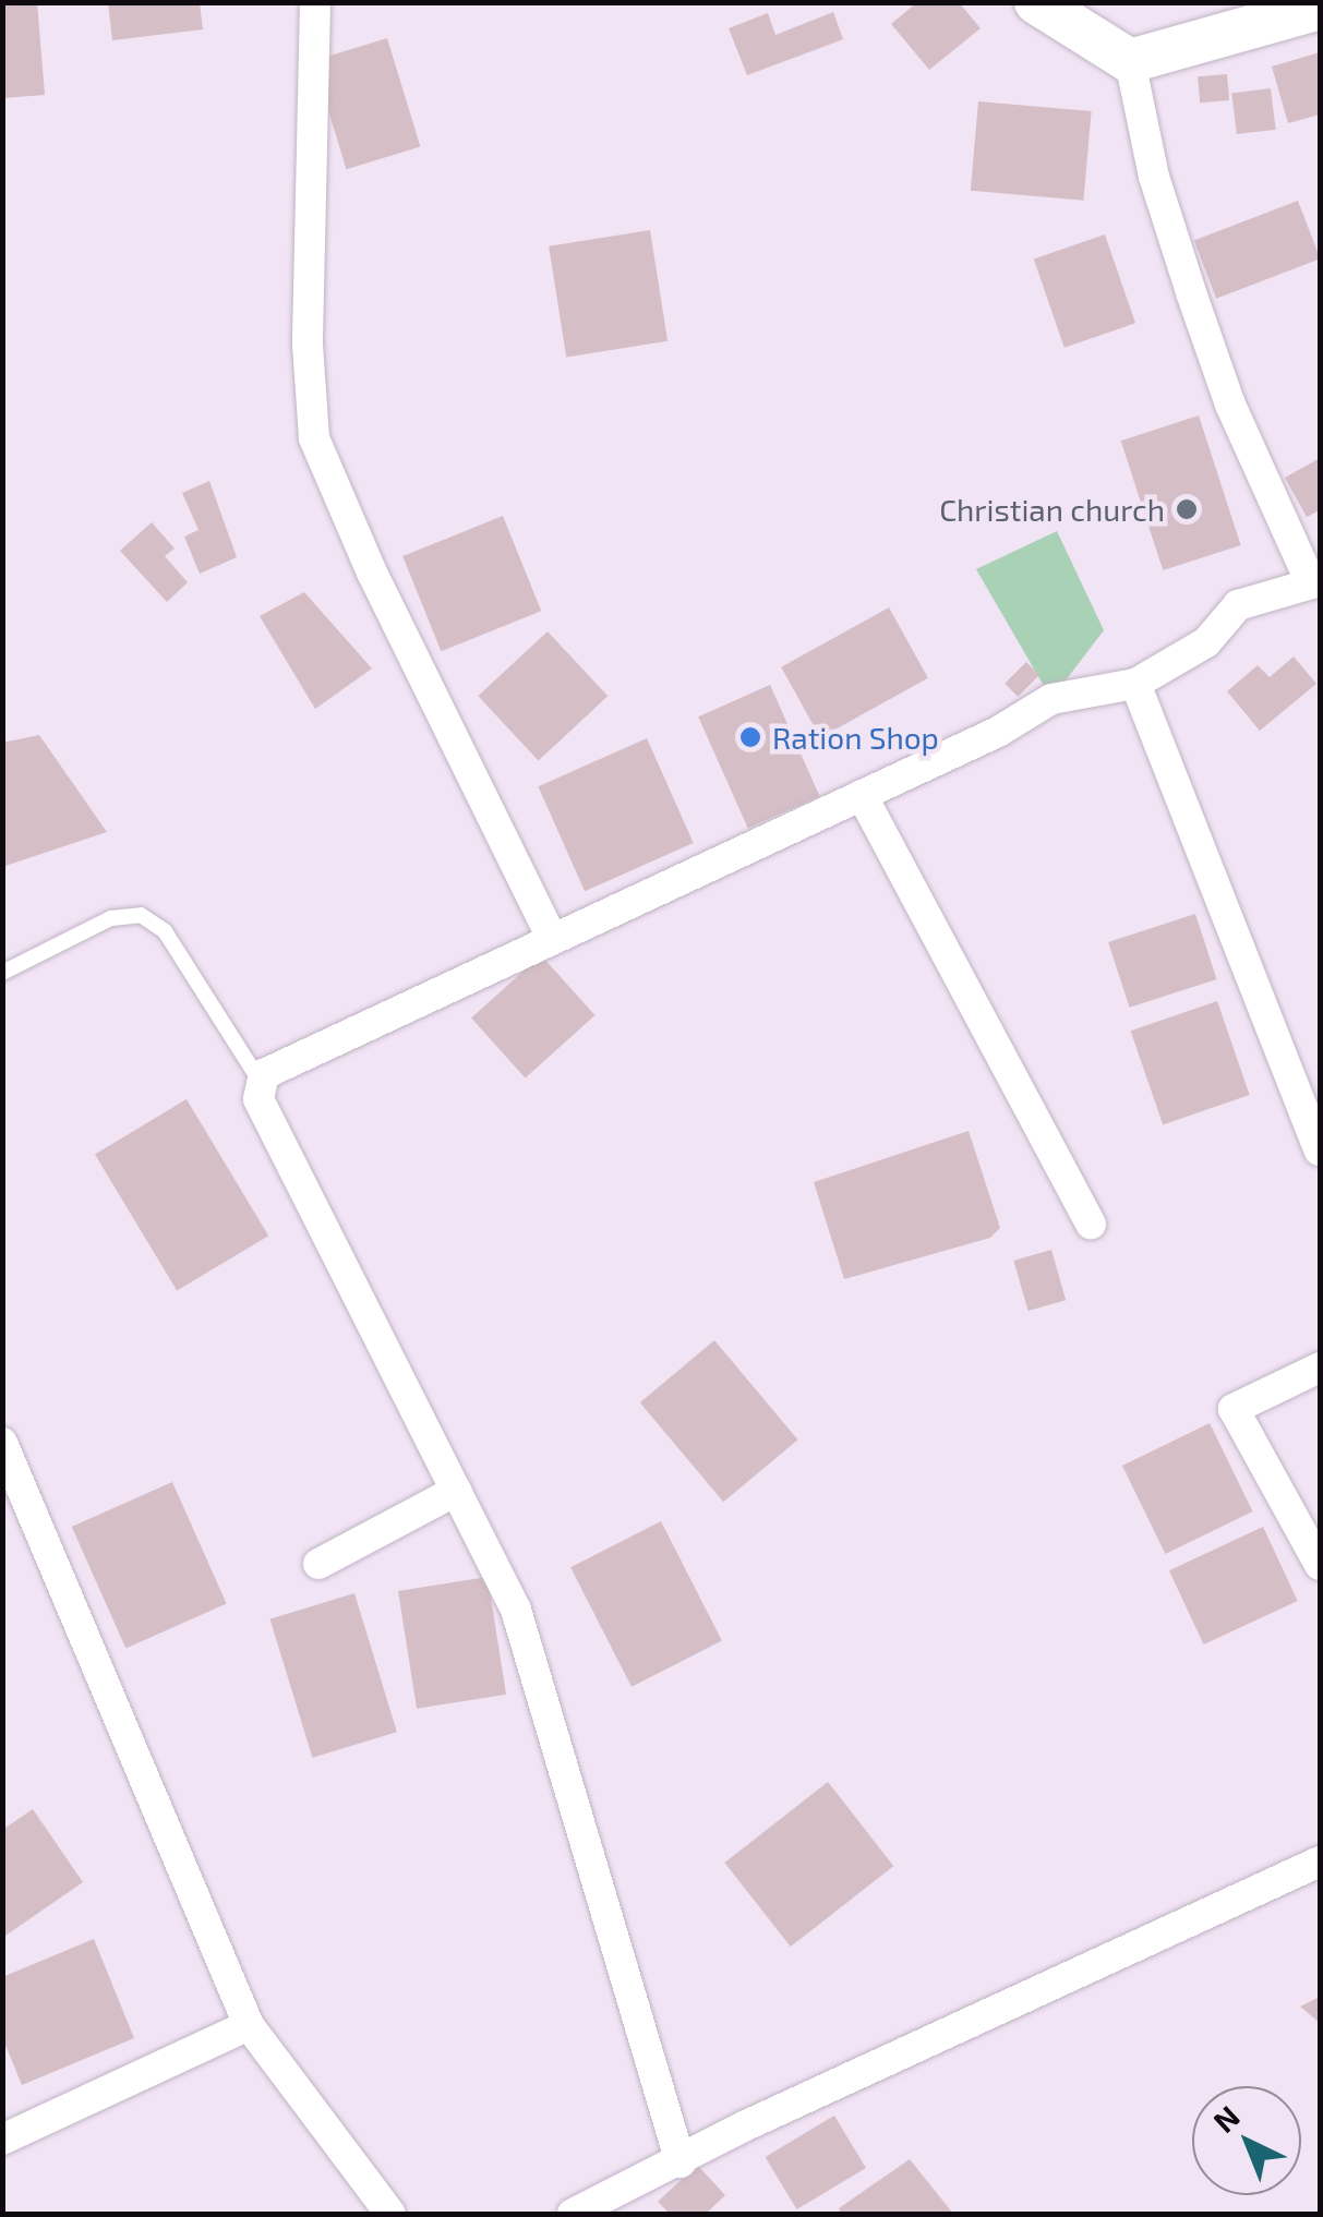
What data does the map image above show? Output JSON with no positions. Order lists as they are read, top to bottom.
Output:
{
  "places": ["Christian church", "Ration Shop"],
  "north": "top left"
}
